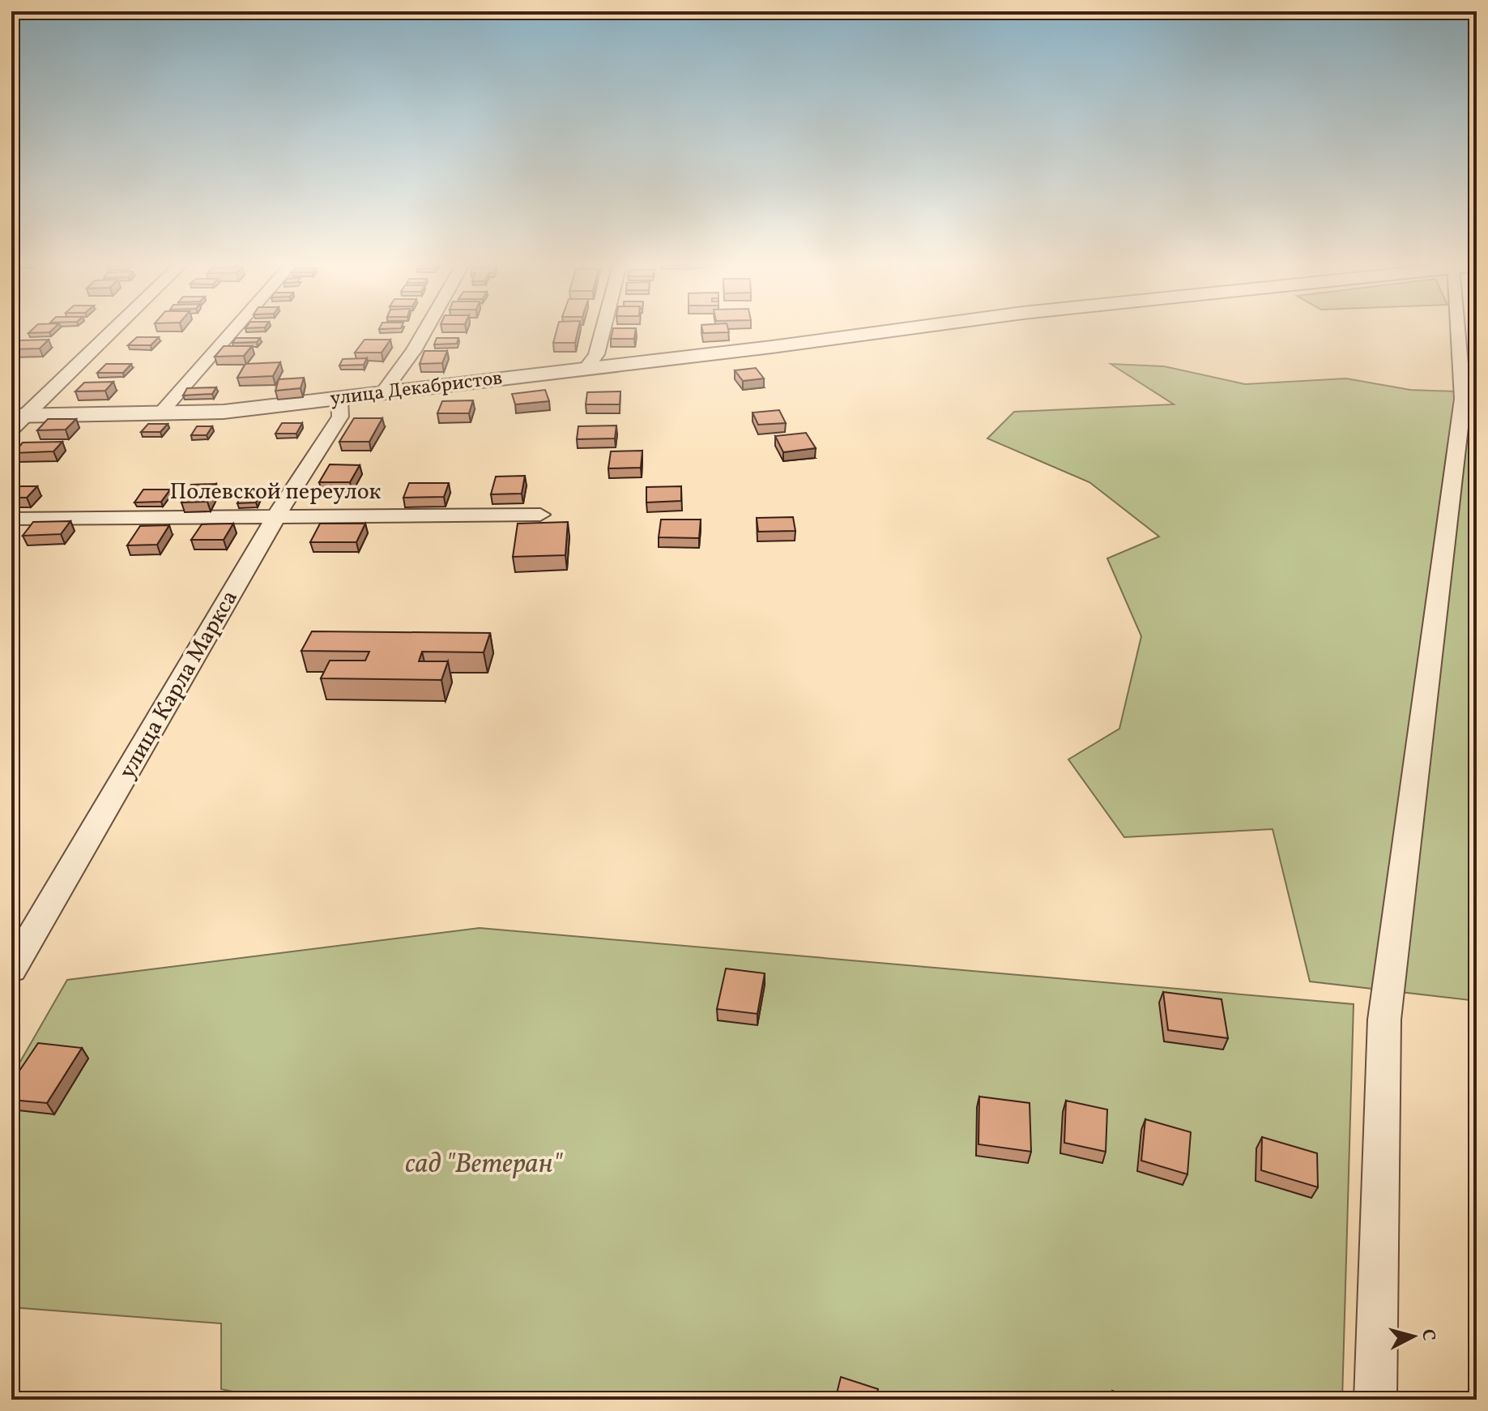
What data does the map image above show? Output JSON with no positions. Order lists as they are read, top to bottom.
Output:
{
  "streets": {
    "street": ["улица Декабристов", "Полевской переулок", "улица Карла Маркса"]
  },
  "crossings": [
    ["улица Декабристов", "улица Карла Маркса"],
    ["Полевской переулок", "улица Карла Маркса"]
  ],
  "parks": ["сад \"Ветеран\""],
  "north": "right"
}
